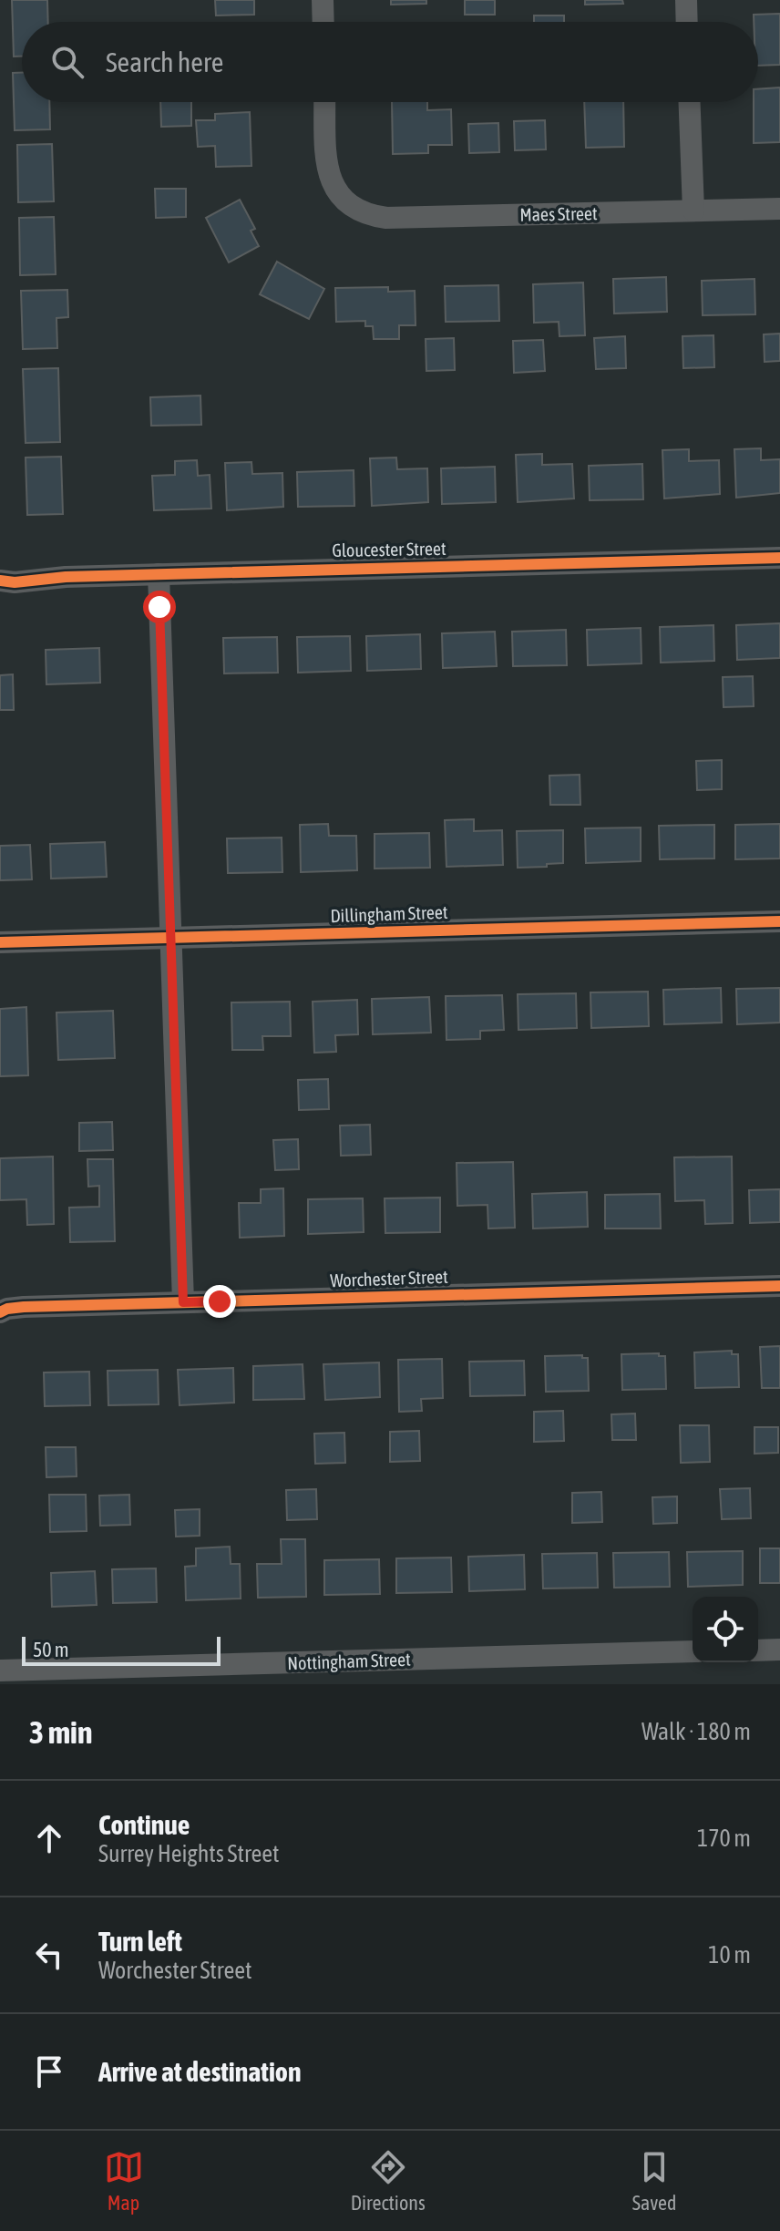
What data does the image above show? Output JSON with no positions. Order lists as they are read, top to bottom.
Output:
{
  "streets": {
    "street": [
      "Maes Street",
      "Gloucester Street",
      "Dillingham Street",
      "Worchester Street",
      "Nottingham Street"
    ]
  },
  "scale_bar": "50 m",
  "page": {
    "search": "Search here",
    "scale": "50 m",
    "heading": ["3 min", "Walk · 180 m"],
    "list": [
      ["Continue", "Surrey Heights Street", "170 m"],
      ["Turn left", "Worchester Street", "10 m"],
      "Arrive at destination"
    ],
    "nav": ["Map", "Directions", "Saved"]
  }
}
